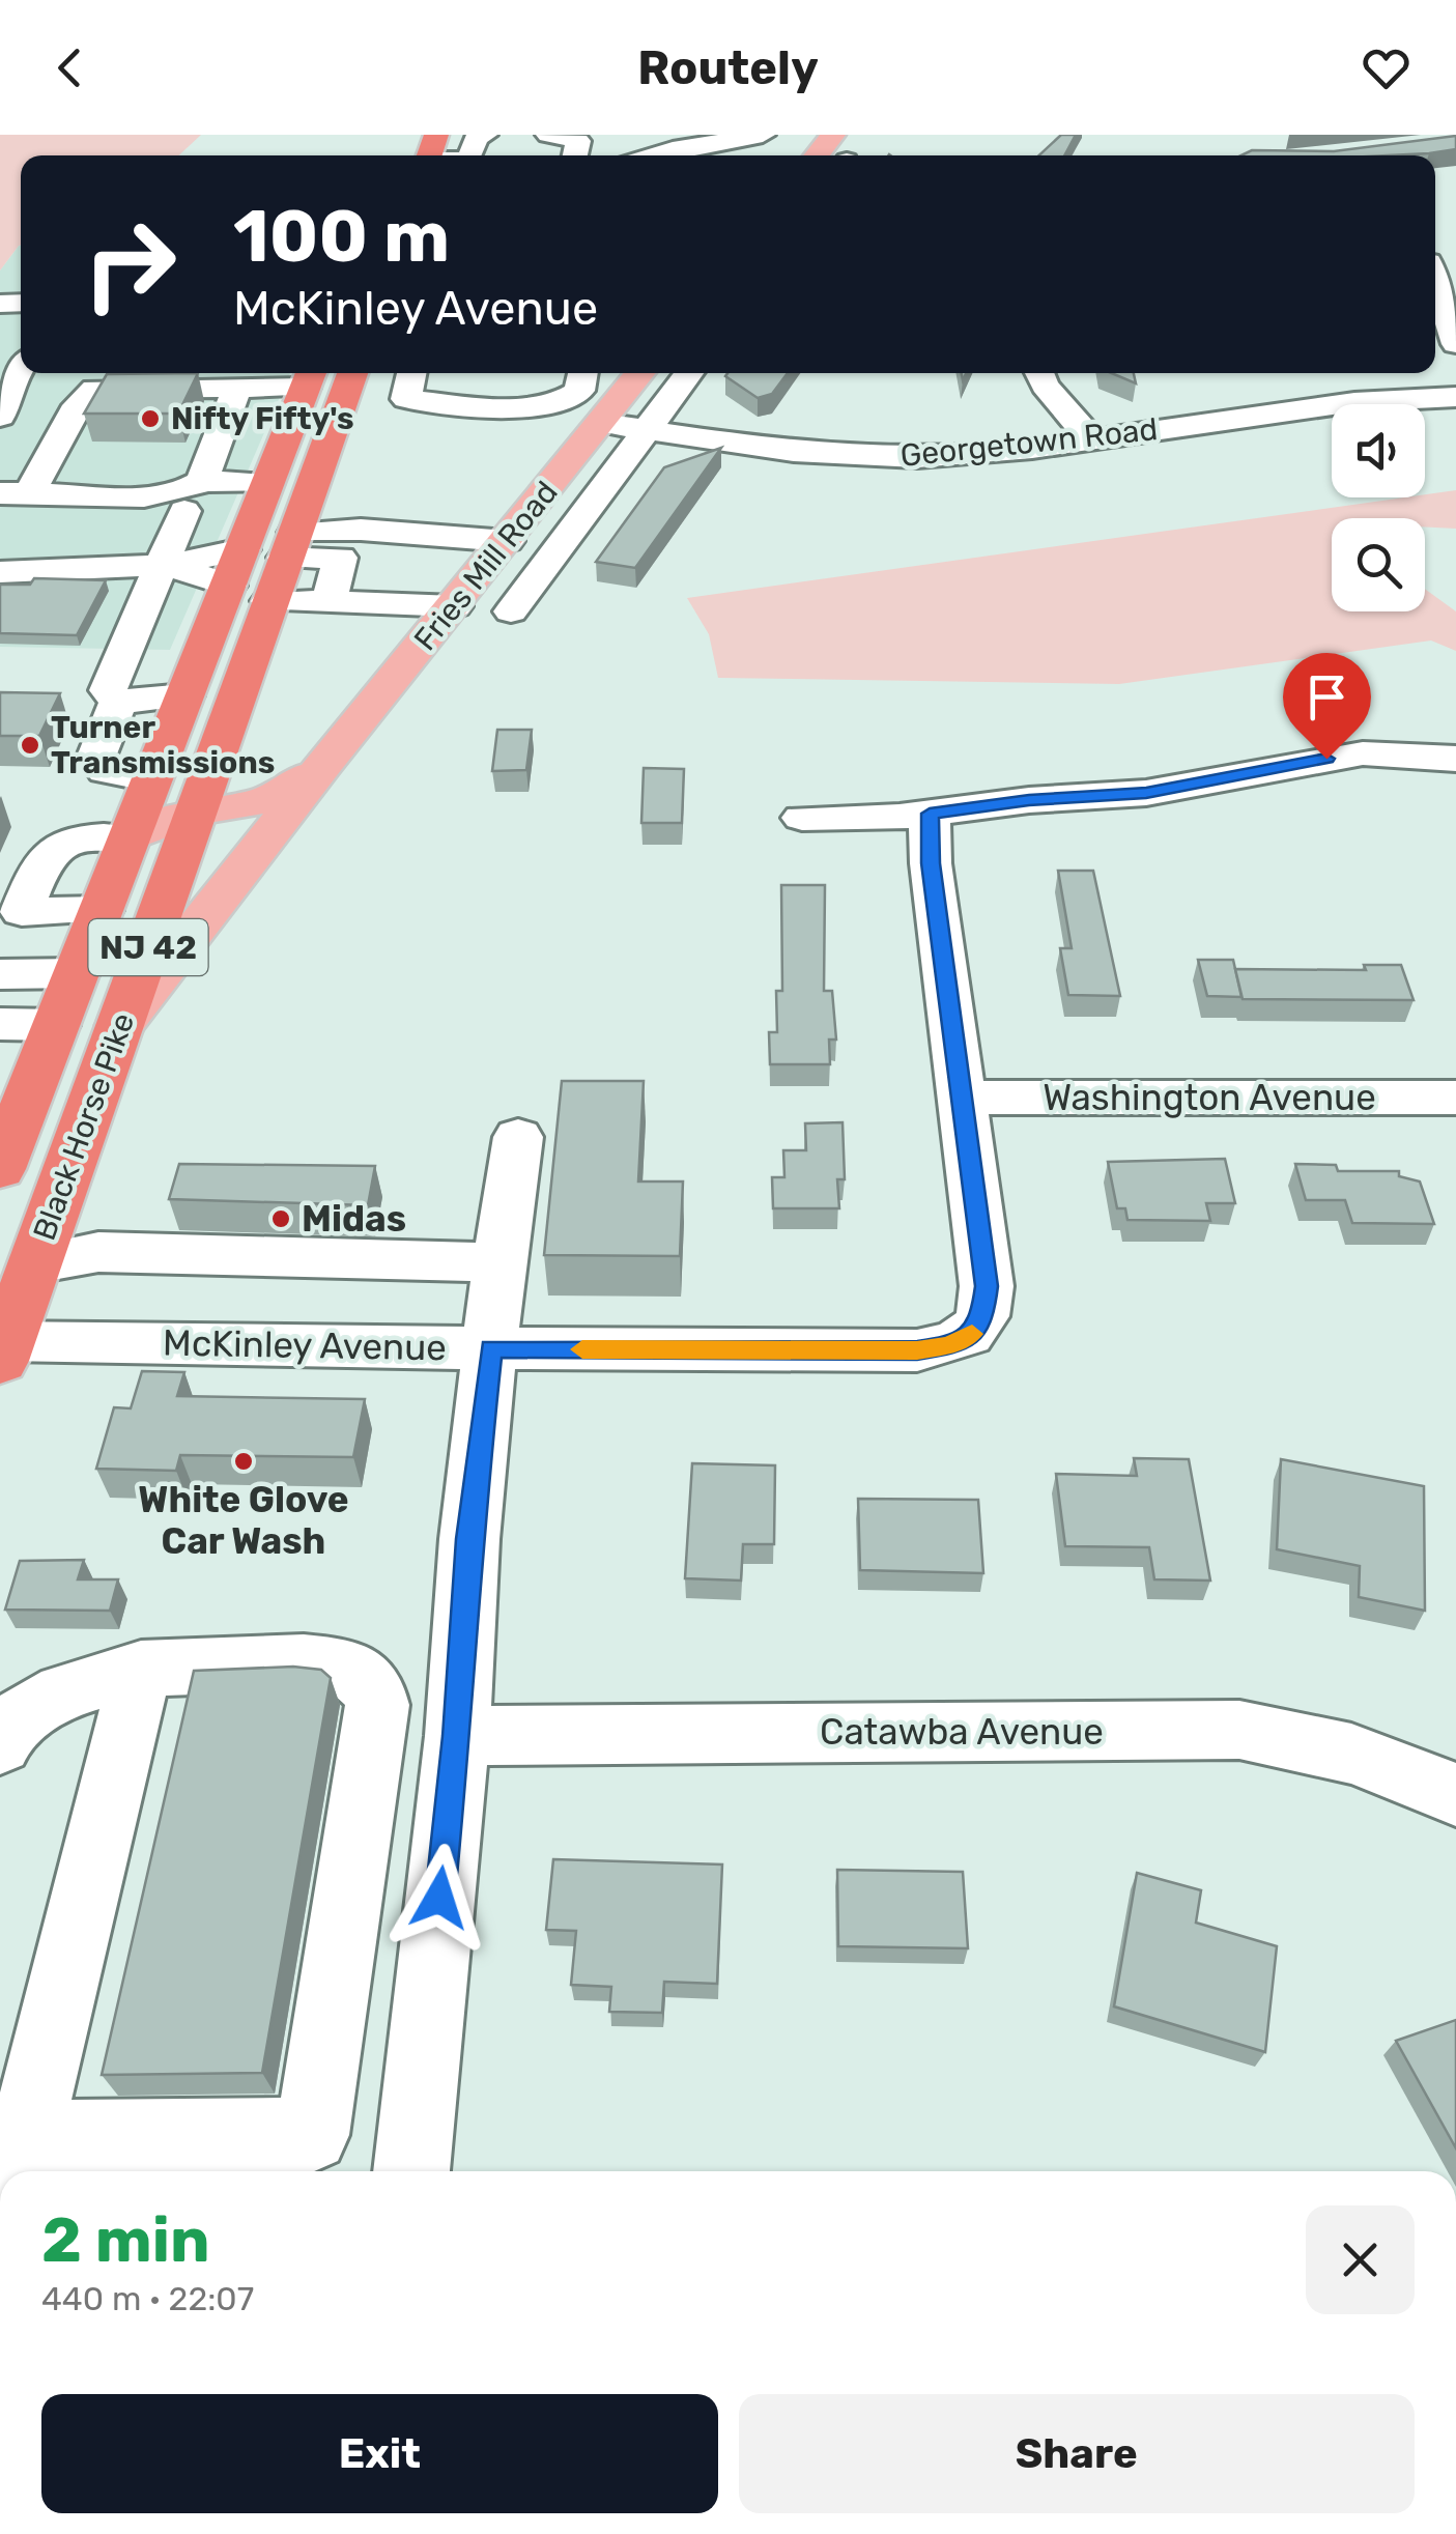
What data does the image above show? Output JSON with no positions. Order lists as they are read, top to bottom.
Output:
{
  "streets": {
    "highway": ["NJ 42", "Black Horse Pike"],
    "main road": ["Fries Mill Road"],
    "street": [
      "Georgetown Road",
      "Washington Avenue",
      "McKinley Avenue",
      "Catawba Avenue"
    ]
  },
  "crossings": [
    ["Georgetown Road", "Fries Mill Road"],
    ["Fries Mill Road", "Black Horse Pike"],
    ["Washington Avenue", "McKinley Avenue"],
    ["Black Horse Pike", "McKinley Avenue"]
  ],
  "places": [
    "Nifty Fifty's",
    "Turner Transmissions",
    "Midas",
    "White Glove Car Wash"
  ],
  "page": {
    "header": "Routely",
    "turn": ["100 m", "McKinley Avenue"],
    "heading": ["2 min", "440 m · 22:07"],
    "buttons": ["Exit", "Share"]
  }
}
